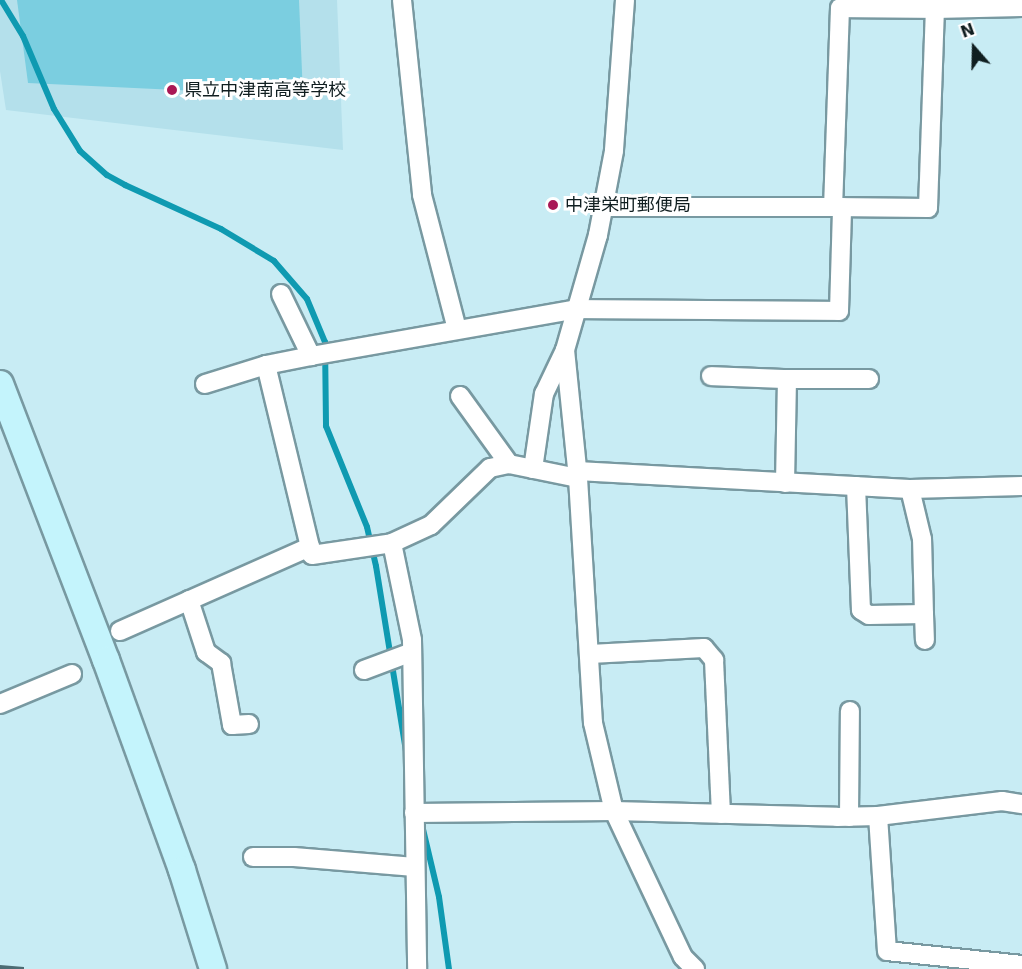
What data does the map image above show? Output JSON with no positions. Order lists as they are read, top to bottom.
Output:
{
  "places": ["県立中津南高等学校", "中津栄町郵便局"],
  "north": "top"
}
